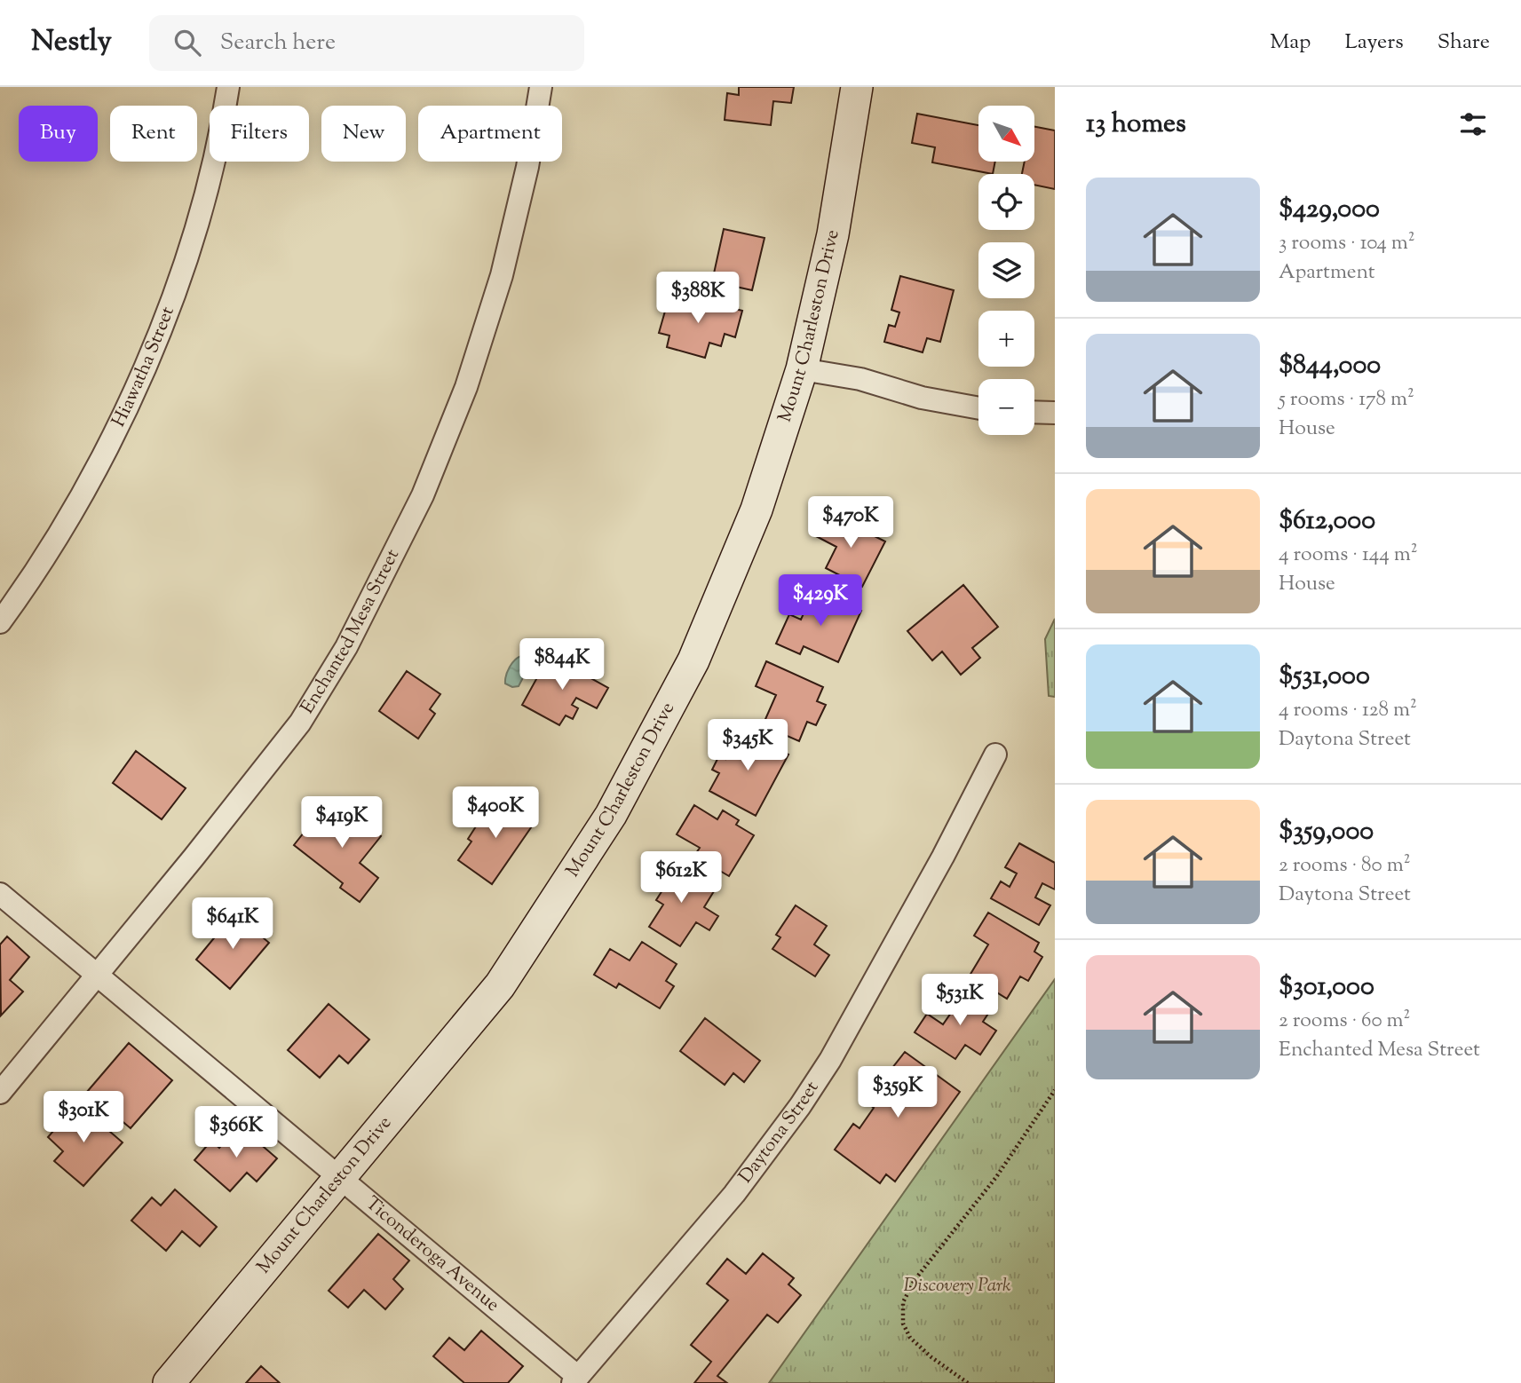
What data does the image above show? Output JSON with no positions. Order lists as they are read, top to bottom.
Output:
{
  "streets": {
    "street": [
      "Mount Charleston Drive",
      "Hiawatha Street",
      "Enchanted Mesa Street",
      "Daytona Street",
      "Ticonderoga Avenue"
    ]
  },
  "crossings": [
    ["Mount Charleston Drive", "Ticonderoga Avenue"],
    ["Enchanted Mesa Street", "Ticonderoga Avenue"],
    ["Daytona Street", "Ticonderoga Avenue"]
  ],
  "parks": ["Discovery Park"],
  "north": "bottom right",
  "page": {
    "header": "Nestly",
    "search": "Search here",
    "nav": ["Map", "Layers", "Share"],
    "heading": "13 homes",
    "map_buttons": ["+", "−"],
    "chip": [
      "Buy",
      "Rent",
      "Filters",
      "New",
      "Apartment"
    ],
    "list": [
      {
        "name": "$429,000",
        "note": "3 rooms · 104 m² · Apartment"
      },
      {
        "name": "$844,000",
        "note": "5 rooms · 178 m² · House"
      },
      {
        "name": "$612,000",
        "note": "4 rooms · 144 m² · House"
      },
      {
        "name": "$531,000",
        "note": "4 rooms · 128 m² · Daytona Street"
      },
      {
        "name": "$359,000",
        "note": "2 rooms · 80 m² · Daytona Street"
      },
      {
        "name": "$301,000",
        "note": "2 rooms · 60 m² · Enchanted Mesa Street"
      }
    ],
    "price": [
      "$388K",
      "$470K",
      "$429K",
      "$844K",
      "$345K",
      "$400K",
      "$419K",
      "$612K",
      "$641K",
      "$531K",
      "$359K",
      "$301K",
      "$366K"
    ]
  }
}
